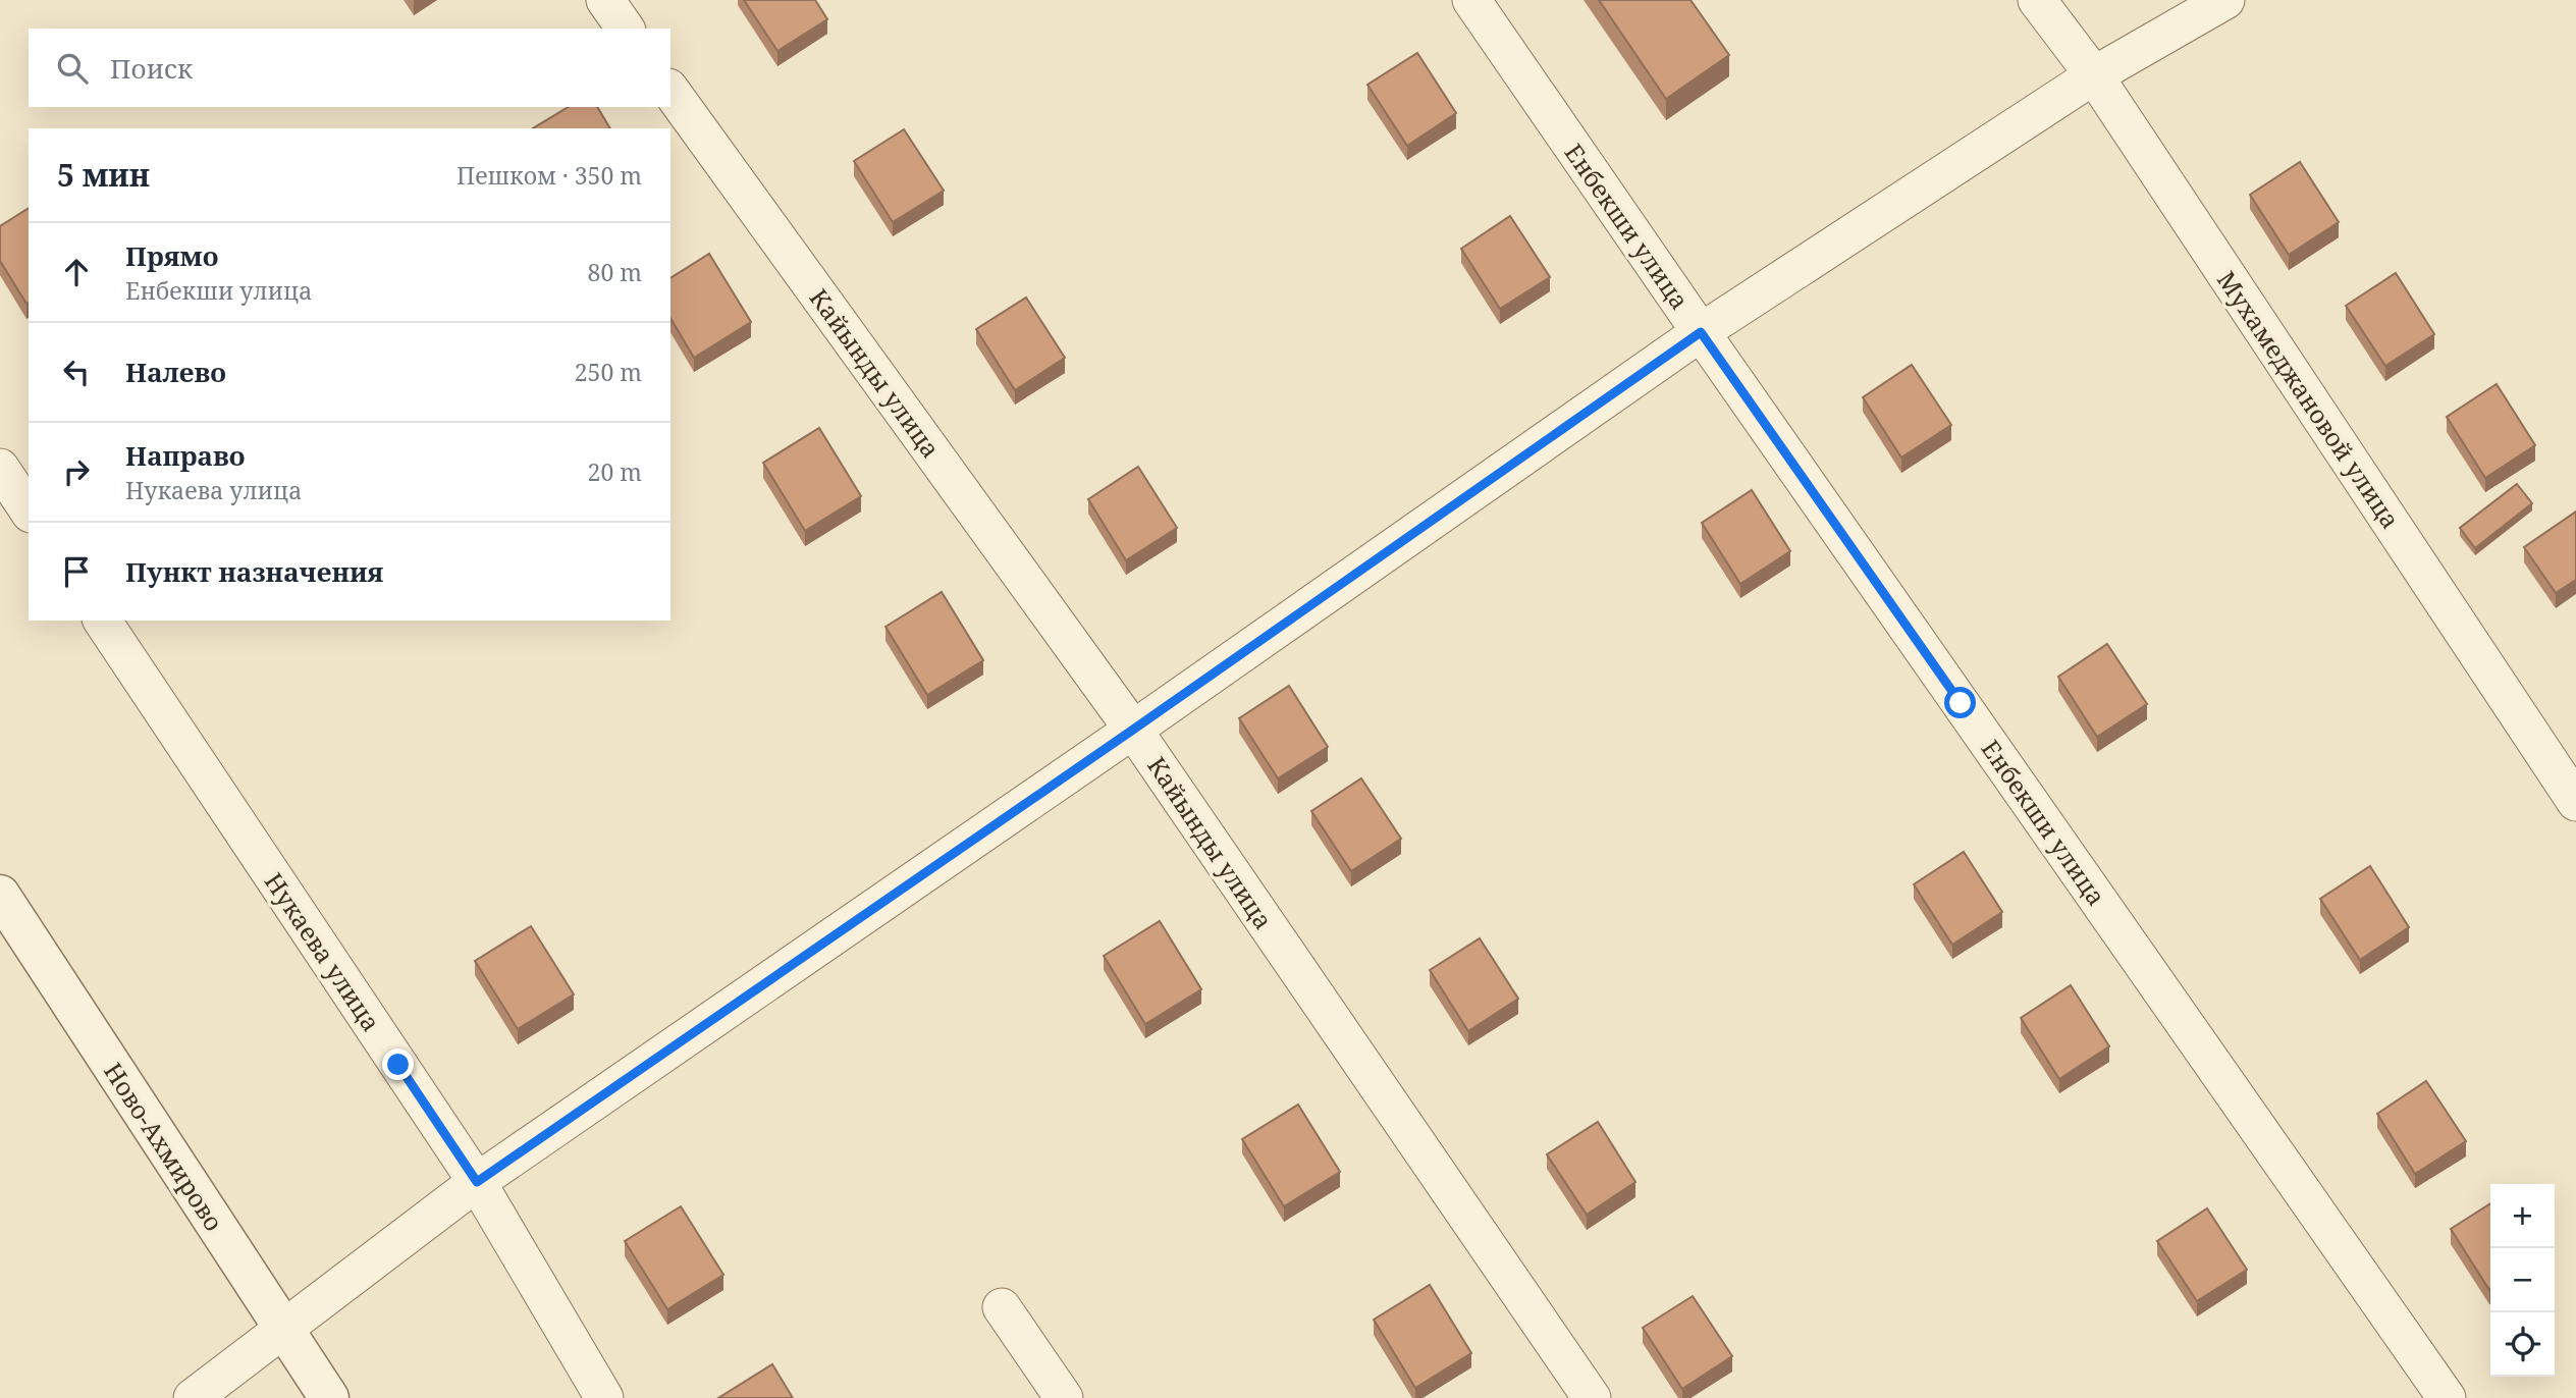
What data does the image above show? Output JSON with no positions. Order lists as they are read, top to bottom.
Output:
{
  "streets": {
    "street": [
      "Енбекши улица",
      "Кайынды улица",
      "Мухамеджановой улица",
      "Нукаева улица",
      "Ново-Ахмирово"
    ]
  },
  "page": {
    "search": "Поиск",
    "heading": ["5 мин", "Пешком · 350 m"],
    "list": [
      ["Прямо", "Енбекши улица", "80 m"],
      ["Налево", "250 m"],
      ["Направо", "Нукаева улица", "20 m"],
      "Пункт назначения"
    ],
    "map_buttons": ["+", "−"]
  }
}
